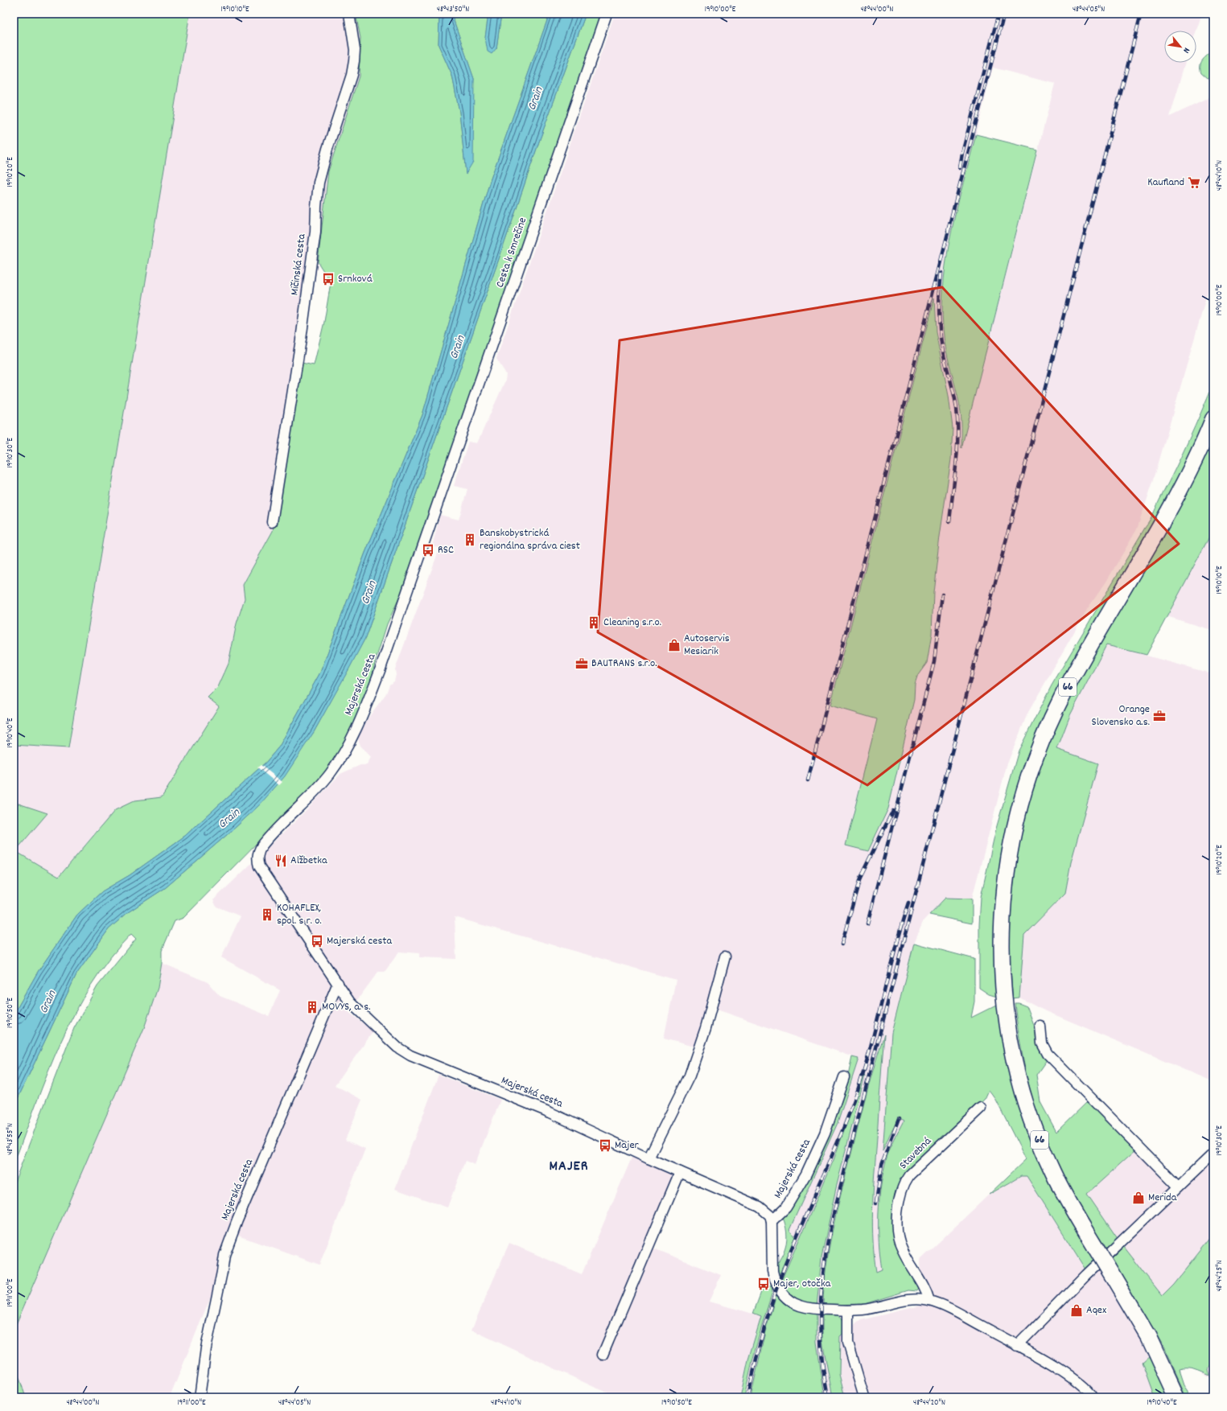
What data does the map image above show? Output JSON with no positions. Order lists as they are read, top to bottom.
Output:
{
  "streets": {
    "main road": ["66"],
    "street": [
      "Cesta k Smrečine",
      "Mičinská cesta",
      "Majerská cesta",
      "Stavebná"
    ]
  },
  "crossings": [
    ["Cesta k Smrečine", "Majerská cesta"]
  ],
  "districts": ["MAJER"],
  "water": ["Grain"],
  "places": {
    "supermarket": ["Kaufland"],
    "bus stop": [
      "Srnková",
      "RSC",
      "Majerská cesta",
      "Majer",
      "Majer, otočka"
    ],
    "building": [
      "Banskobystrická regionálna správa ciest",
      "Cleaning s.r.o.",
      "KOHAFLEX, spol. s r. o.",
      "MOVYS, a. s."
    ],
    "shop": ["Autoservis Mesiarik", "Merida", "Aqex"],
    "office": ["BAUTRANS s.r.o.", "Orange Slovensko a.s."],
    "restaurant": ["Alžbetka"]
  },
  "north": "bottom right",
  "coordinates": [
    "19°10'10\"E",
    "48°43'50\"N",
    "19°10'00\"E",
    "48°44'00\"N",
    "48°44'05\"N",
    "19°10'20\"E",
    "48°44'10\"N",
    "19°10'30\"E",
    "19°10'40\"E",
    "19°10'50\"E",
    "48°43'55\"N",
    "48°44'25\"N",
    "19°11'00\"E",
    "48°44'20\"N"
  ]
}
